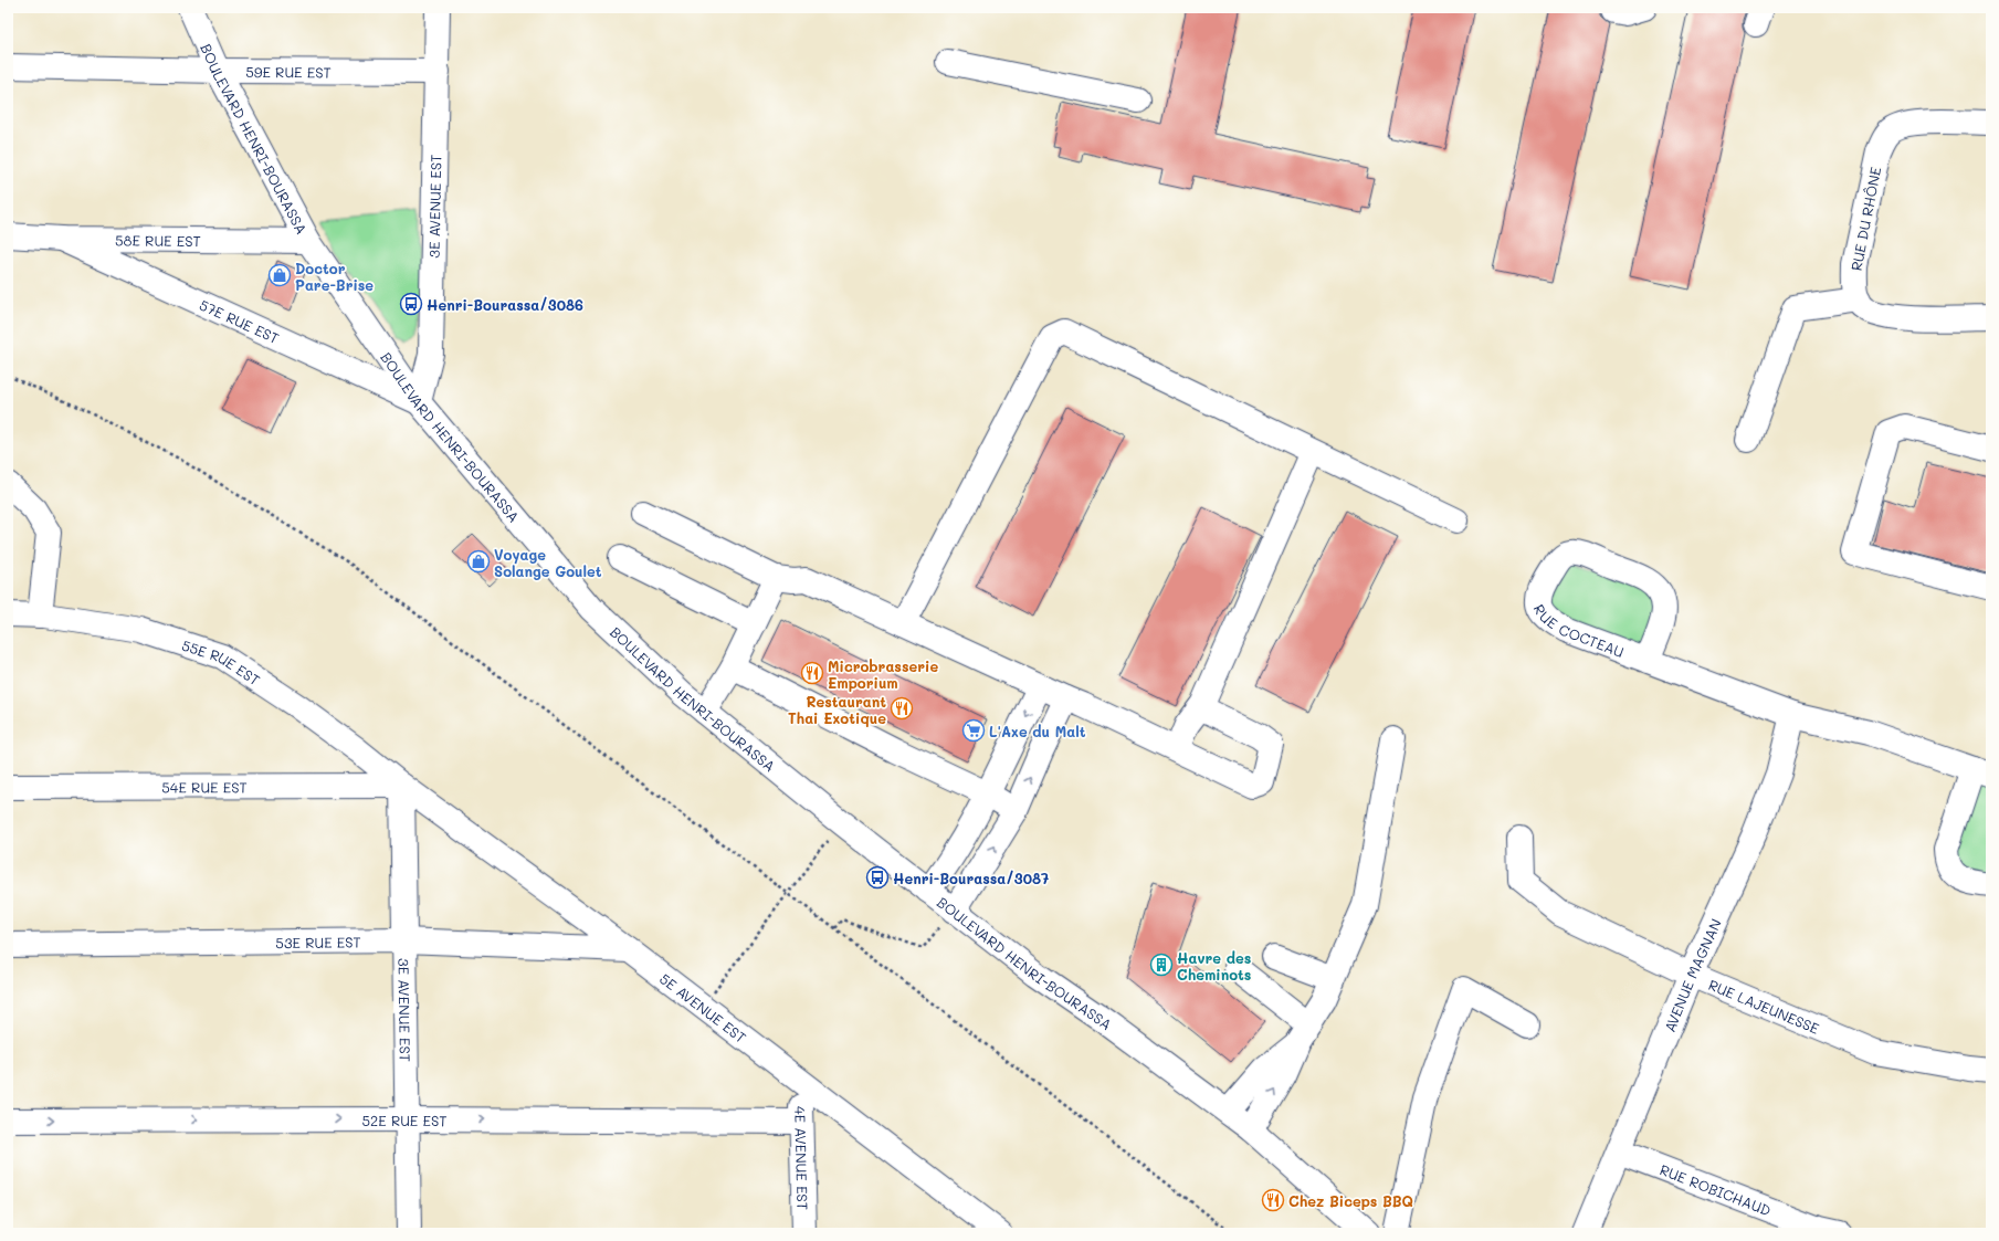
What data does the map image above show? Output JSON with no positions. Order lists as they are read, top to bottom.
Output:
{
  "streets": {
    "street": [
      "59E RUE EST",
      "BOULEVARD HENRI-BOURASSA",
      "3E AVENUE EST",
      "RUE DU RHÔNE",
      "58E RUE EST",
      "57E RUE EST",
      "RUE COCTEAU",
      "55E RUE EST",
      "54E RUE EST",
      "53E RUE EST",
      "AVENUE MAGNAN",
      "RUE LAJEUNESSE",
      "5E AVENUE EST",
      "52E RUE EST",
      "4E AVENUE EST",
      "RUE ROBICHAUD"
    ]
  },
  "crossings": [
    ["59E RUE EST", "BOULEVARD HENRI-BOURASSA"],
    ["59E RUE EST", "3E AVENUE EST"],
    ["BOULEVARD HENRI-BOURASSA", "3E AVENUE EST"],
    ["BOULEVARD HENRI-BOURASSA", "58E RUE EST"],
    ["BOULEVARD HENRI-BOURASSA", "57E RUE EST"],
    ["3E AVENUE EST", "57E RUE EST"],
    ["3E AVENUE EST", "55E RUE EST"],
    ["3E AVENUE EST", "54E RUE EST"],
    ["3E AVENUE EST", "53E RUE EST"],
    ["3E AVENUE EST", "5E AVENUE EST"],
    ["3E AVENUE EST", "52E RUE EST"],
    ["58E RUE EST", "57E RUE EST"],
    ["RUE COCTEAU", "AVENUE MAGNAN"],
    ["55E RUE EST", "54E RUE EST"],
    ["55E RUE EST", "5E AVENUE EST"],
    ["54E RUE EST", "5E AVENUE EST"],
    ["53E RUE EST", "5E AVENUE EST"],
    ["AVENUE MAGNAN", "RUE LAJEUNESSE"],
    ["AVENUE MAGNAN", "RUE ROBICHAUD"],
    ["5E AVENUE EST", "4E AVENUE EST"],
    ["52E RUE EST", "4E AVENUE EST"]
  ],
  "one_way": ["52E RUE EST"],
  "places": {
    "shop": ["Doctor Pare-Brise", "Voyage Solange Goulet"],
    "bus stop": ["Henri-Bourassa/3086", "Henri-Bourassa/3087"],
    "restaurant": ["Microbrasserie Emporium", "Restaurant Thai Exotique", "Chez Biceps BBQ"],
    "supermarket": ["L'Axe du Malt"],
    "building": ["Havre des Cheminots"]
  }
}
